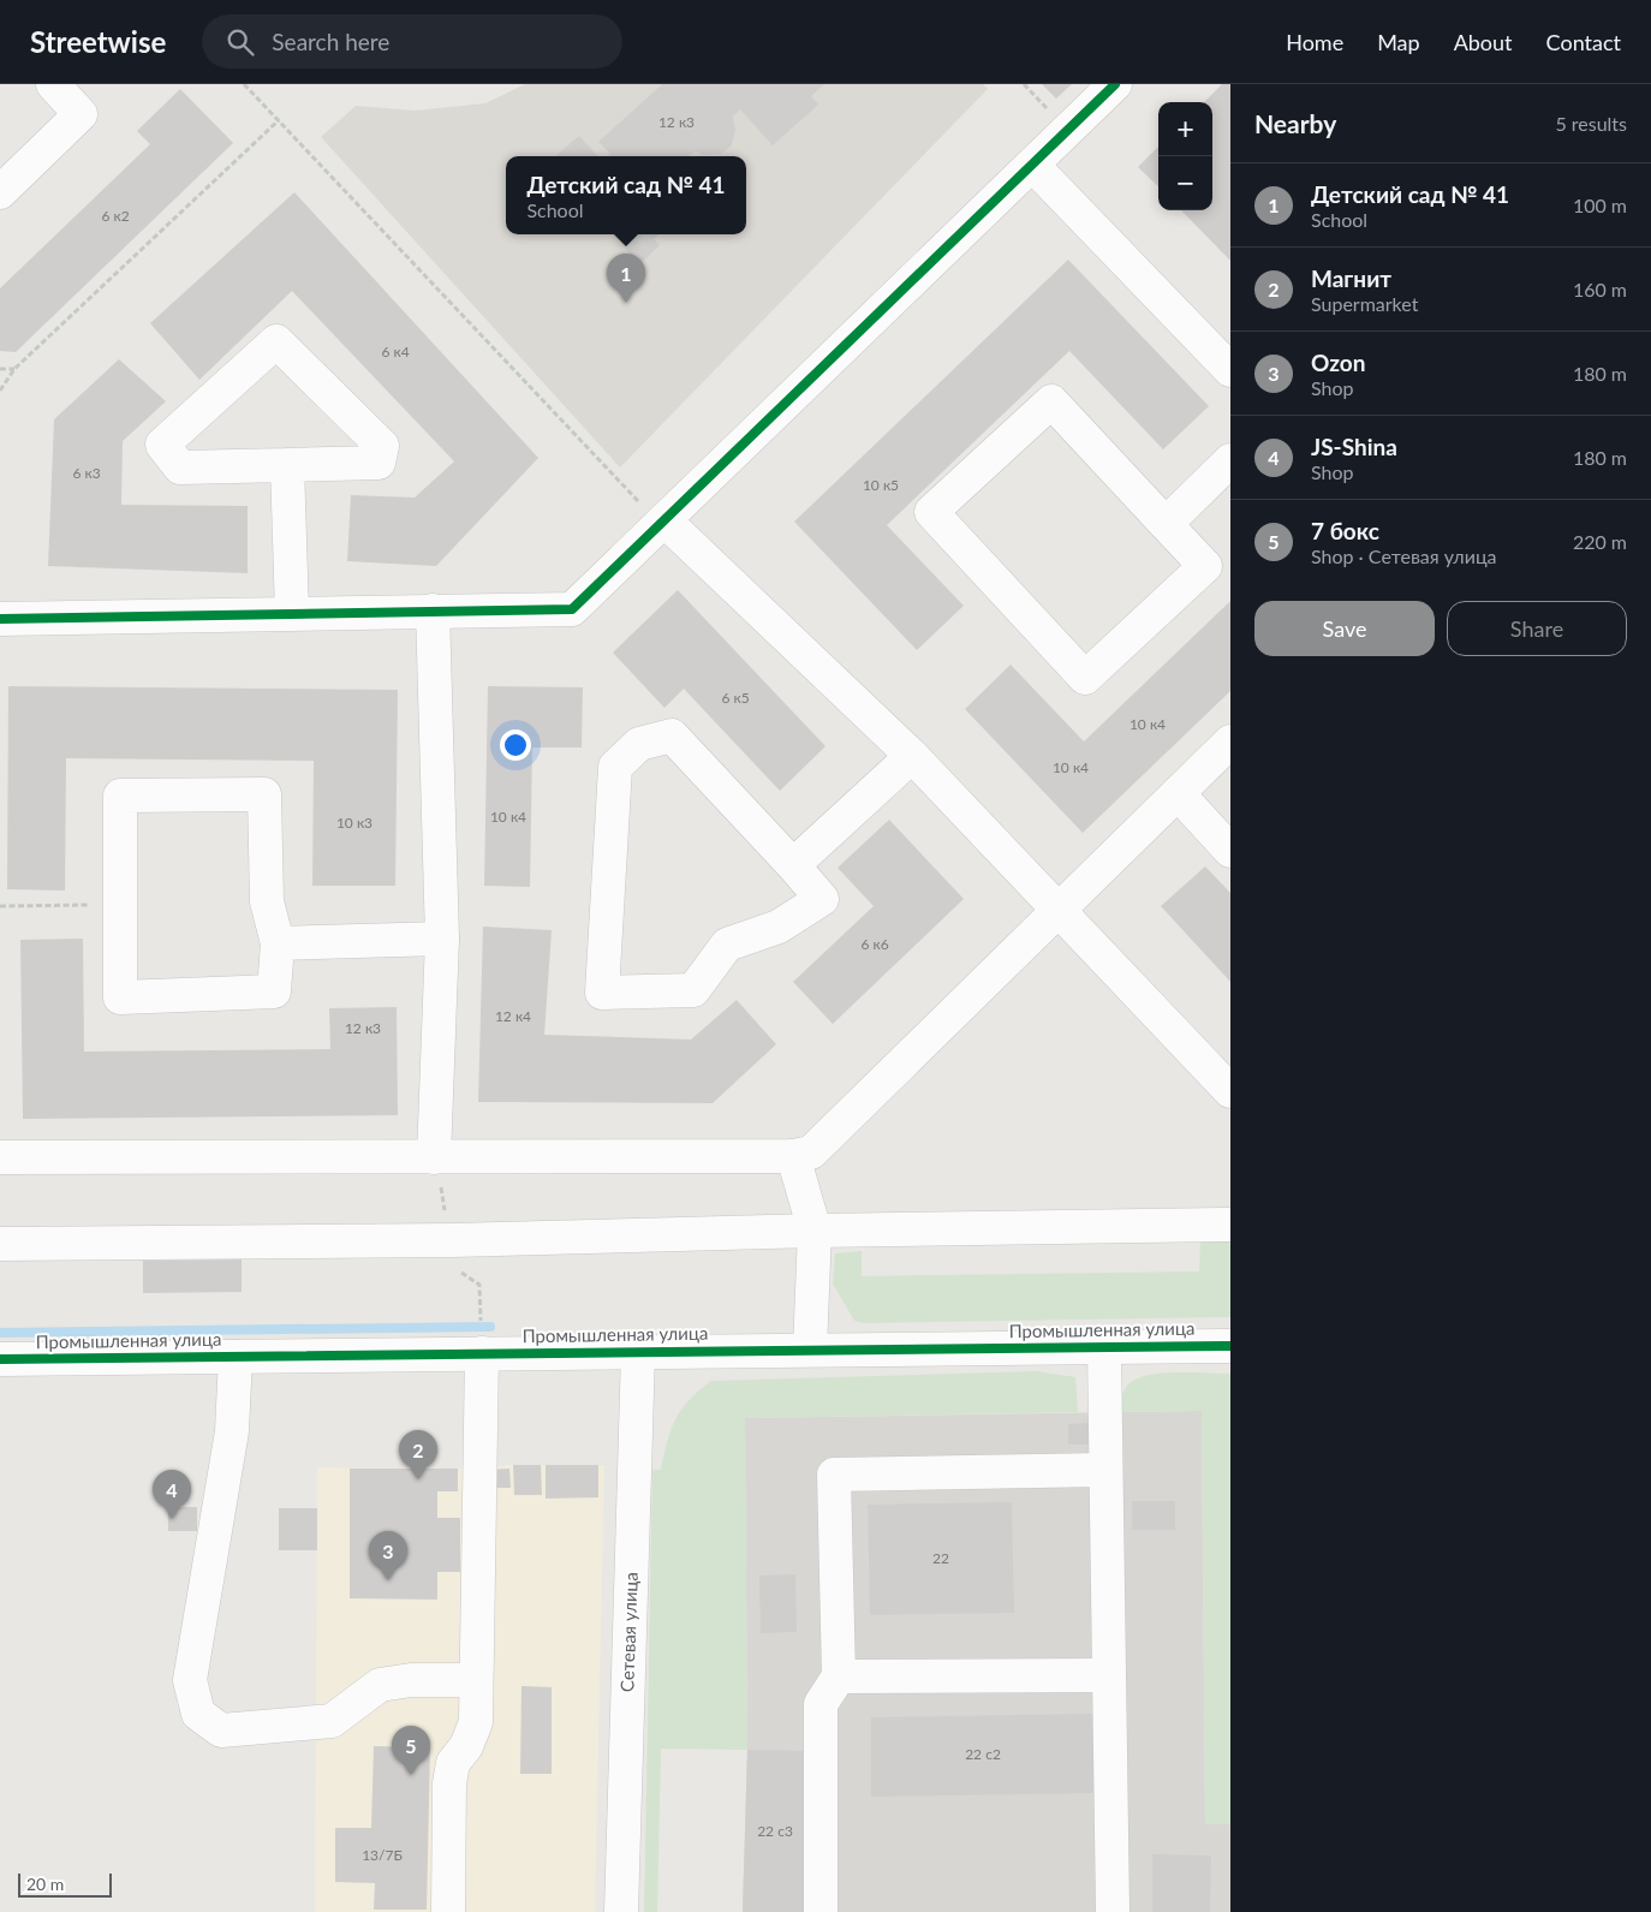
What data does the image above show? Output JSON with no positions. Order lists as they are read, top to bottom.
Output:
{
  "streets": {
    "street": ["Промышленная улица", "Сетевая улица"]
  },
  "crossings": [
    ["Промышленная улица", "Сетевая улица"]
  ],
  "house_numbers": [
    "12 к3",
    "6 к2",
    "6 к4",
    "6 к3",
    "10 к5",
    "6 к5",
    "10 к4",
    "10 к4",
    "10 к4",
    "10 к3",
    "6 к6",
    "12 к4",
    "12 к3",
    "22",
    "22 с2",
    "22 с3",
    "13/7Б"
  ],
  "scale_bar": "20 m",
  "page": {
    "header": "Streetwise",
    "search": "Search here",
    "nav": [
      "Home",
      "Map",
      "About",
      "Contact"
    ],
    "heading": ["Nearby", "5 results"],
    "map_buttons": ["+", "−"],
    "popup": ["Детский сад № 41", "School"],
    "list": [
      {
        "mark": "1",
        "name": "Детский сад № 41",
        "note": "School",
        "value": "100 m"
      },
      {
        "mark": "2",
        "name": "Магнит",
        "note": "Supermarket",
        "value": "160 m"
      },
      {
        "mark": "3",
        "name": "Ozon",
        "note": "Shop",
        "value": "180 m"
      },
      {
        "mark": "4",
        "name": "JS-Shina",
        "note": "Shop",
        "value": "180 m"
      },
      {
        "mark": "5",
        "name": "7 бокс",
        "note": "Shop · Сетевая улица",
        "value": "220 m"
      }
    ],
    "pins": [
      "1",
      "2",
      "4",
      "3",
      "5"
    ],
    "buttons": ["Save", "Share"],
    "scale": "20 m"
  }
}
